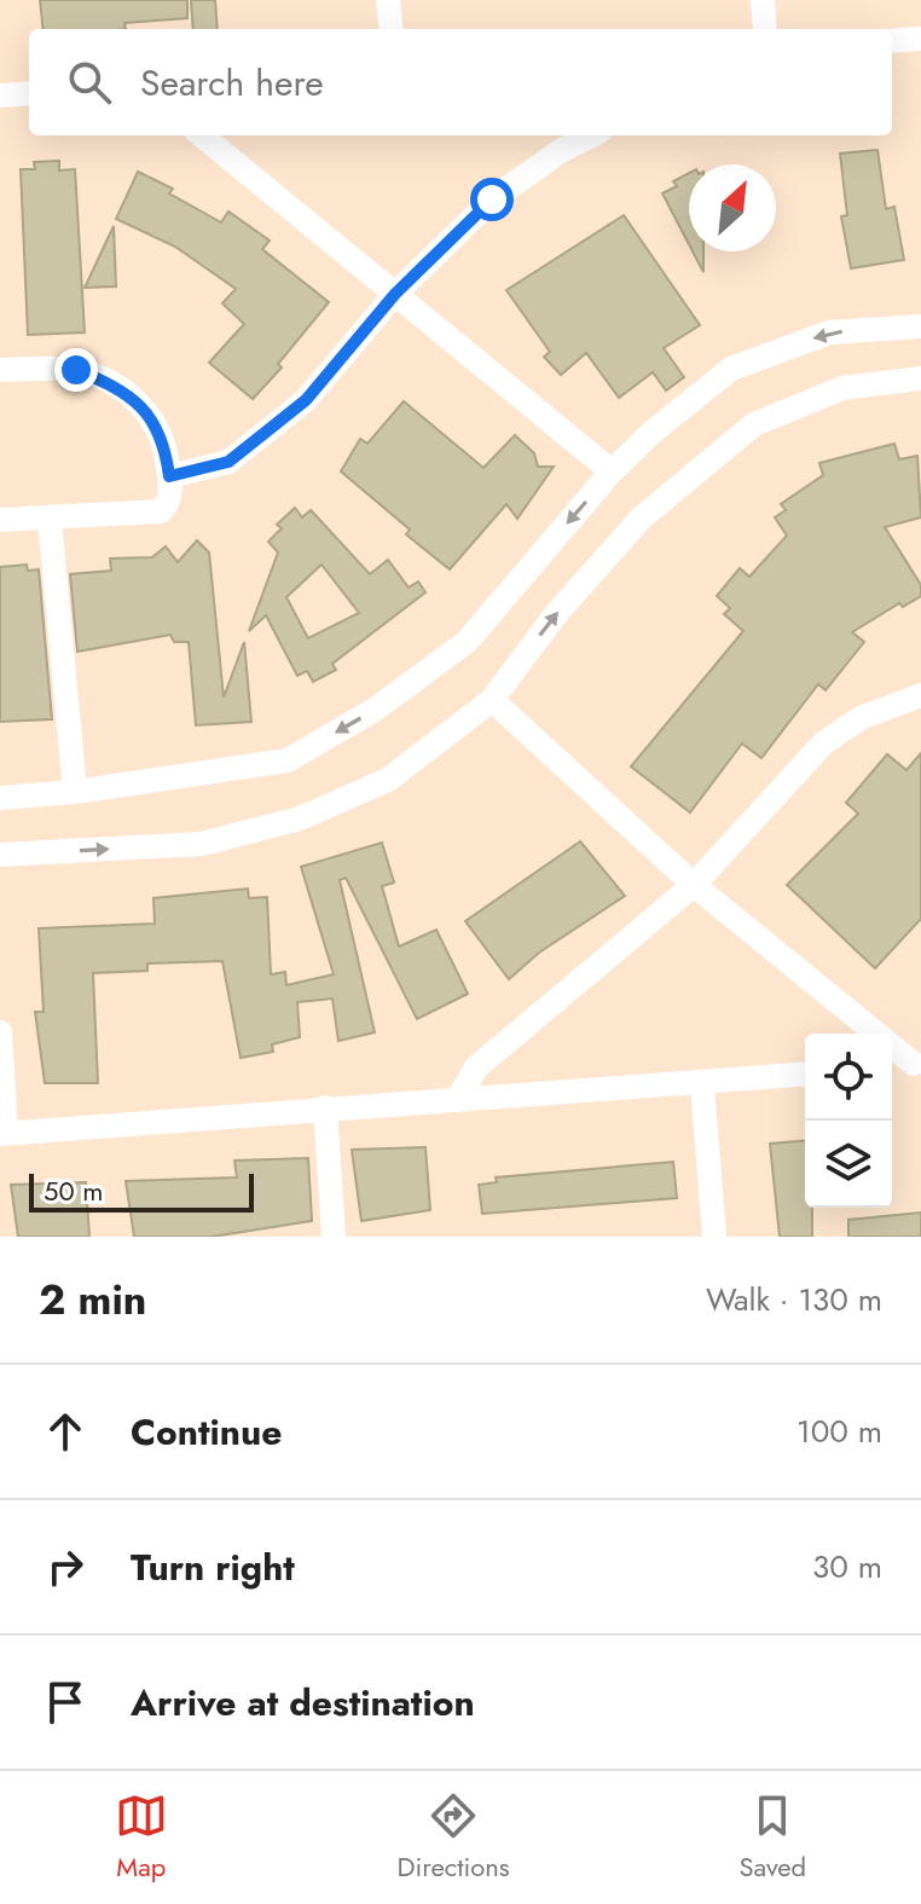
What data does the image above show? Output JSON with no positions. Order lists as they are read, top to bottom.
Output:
{
  "scale_bar": "50 m",
  "north": "top right",
  "page": {
    "search": "Search here",
    "scale": "50 m",
    "heading": ["2 min", "Walk · 130 m"],
    "list": [
      ["Continue", "100 m"],
      ["Turn right", "30 m"],
      "Arrive at destination"
    ],
    "nav": ["Map", "Directions", "Saved"]
  }
}
